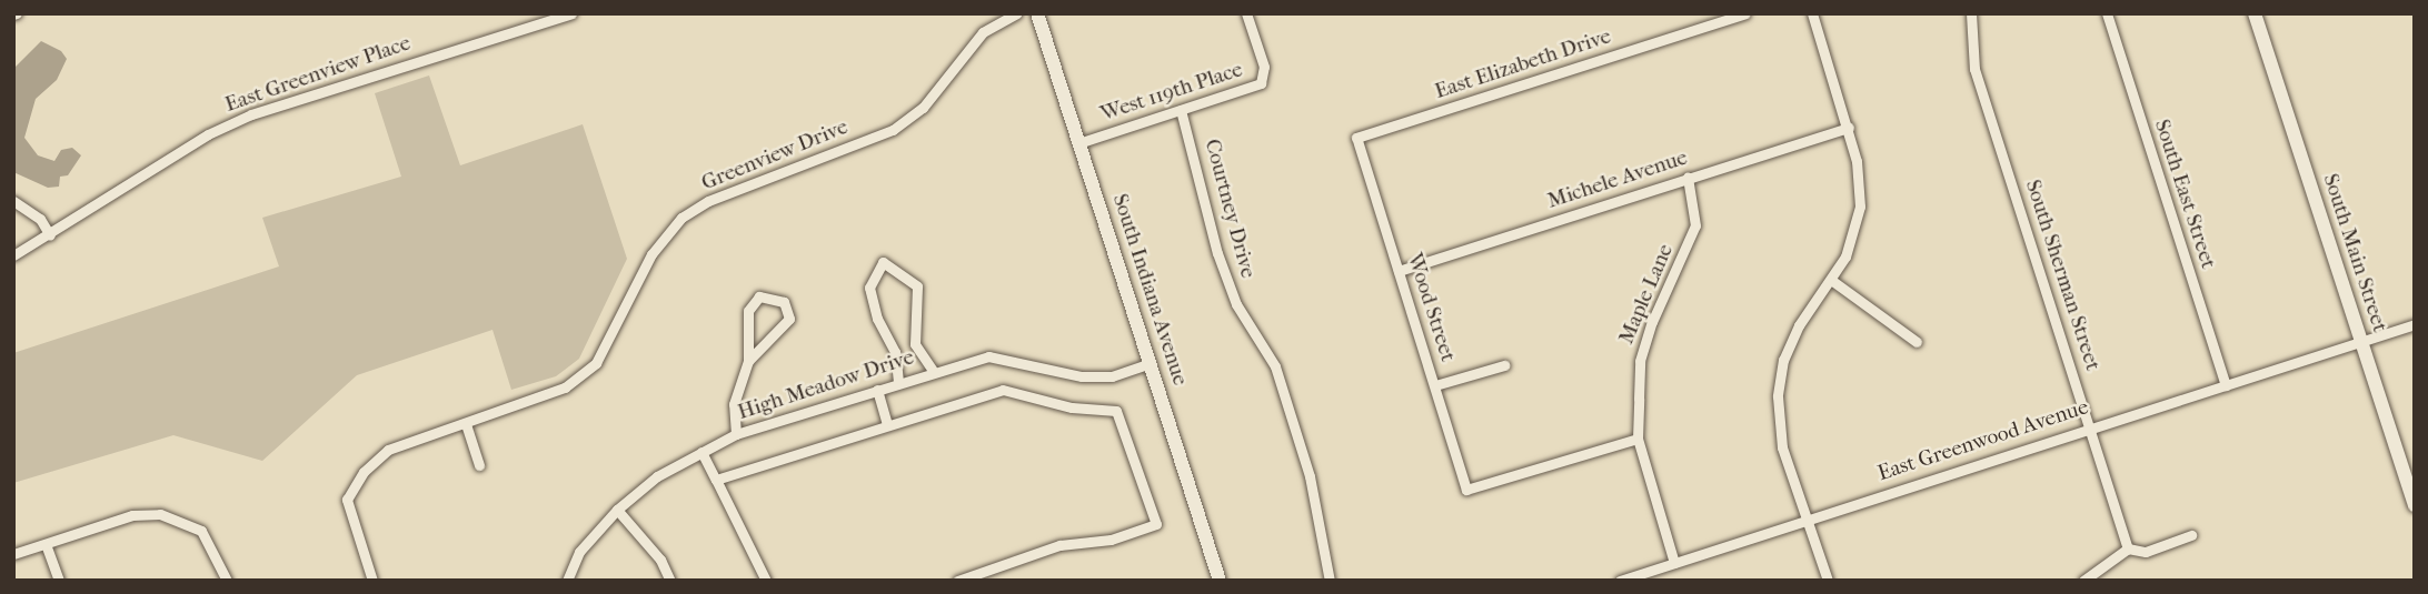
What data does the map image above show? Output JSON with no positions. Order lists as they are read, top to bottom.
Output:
{
  "streets": {
    "main road": ["South Main Street", "South Indiana Avenue"],
    "street": [
      "East Elizabeth Drive",
      "East Greenview Place",
      "West 119th Place",
      "Greenview Drive",
      "Michele Avenue",
      "South East Street",
      "Courtney Drive",
      "South Sherman Street",
      "Maple Lane",
      "Wood Street",
      "High Meadow Drive",
      "East Greenwood Avenue"
    ]
  },
  "crossings": [
    ["East Elizabeth Drive", "Wood Street"],
    ["West 119th Place", "Courtney Drive"],
    ["West 119th Place", "South Indiana Avenue"],
    ["Michele Avenue", "Maple Lane"],
    ["Michele Avenue", "Wood Street"],
    ["South East Street", "East Greenwood Avenue"],
    ["South Main Street", "East Greenwood Avenue"],
    ["South Sherman Street", "East Greenwood Avenue"],
    ["South Indiana Avenue", "High Meadow Drive"],
    ["Maple Lane", "Wood Street"],
    ["Maple Lane", "East Greenwood Avenue"]
  ]
}
